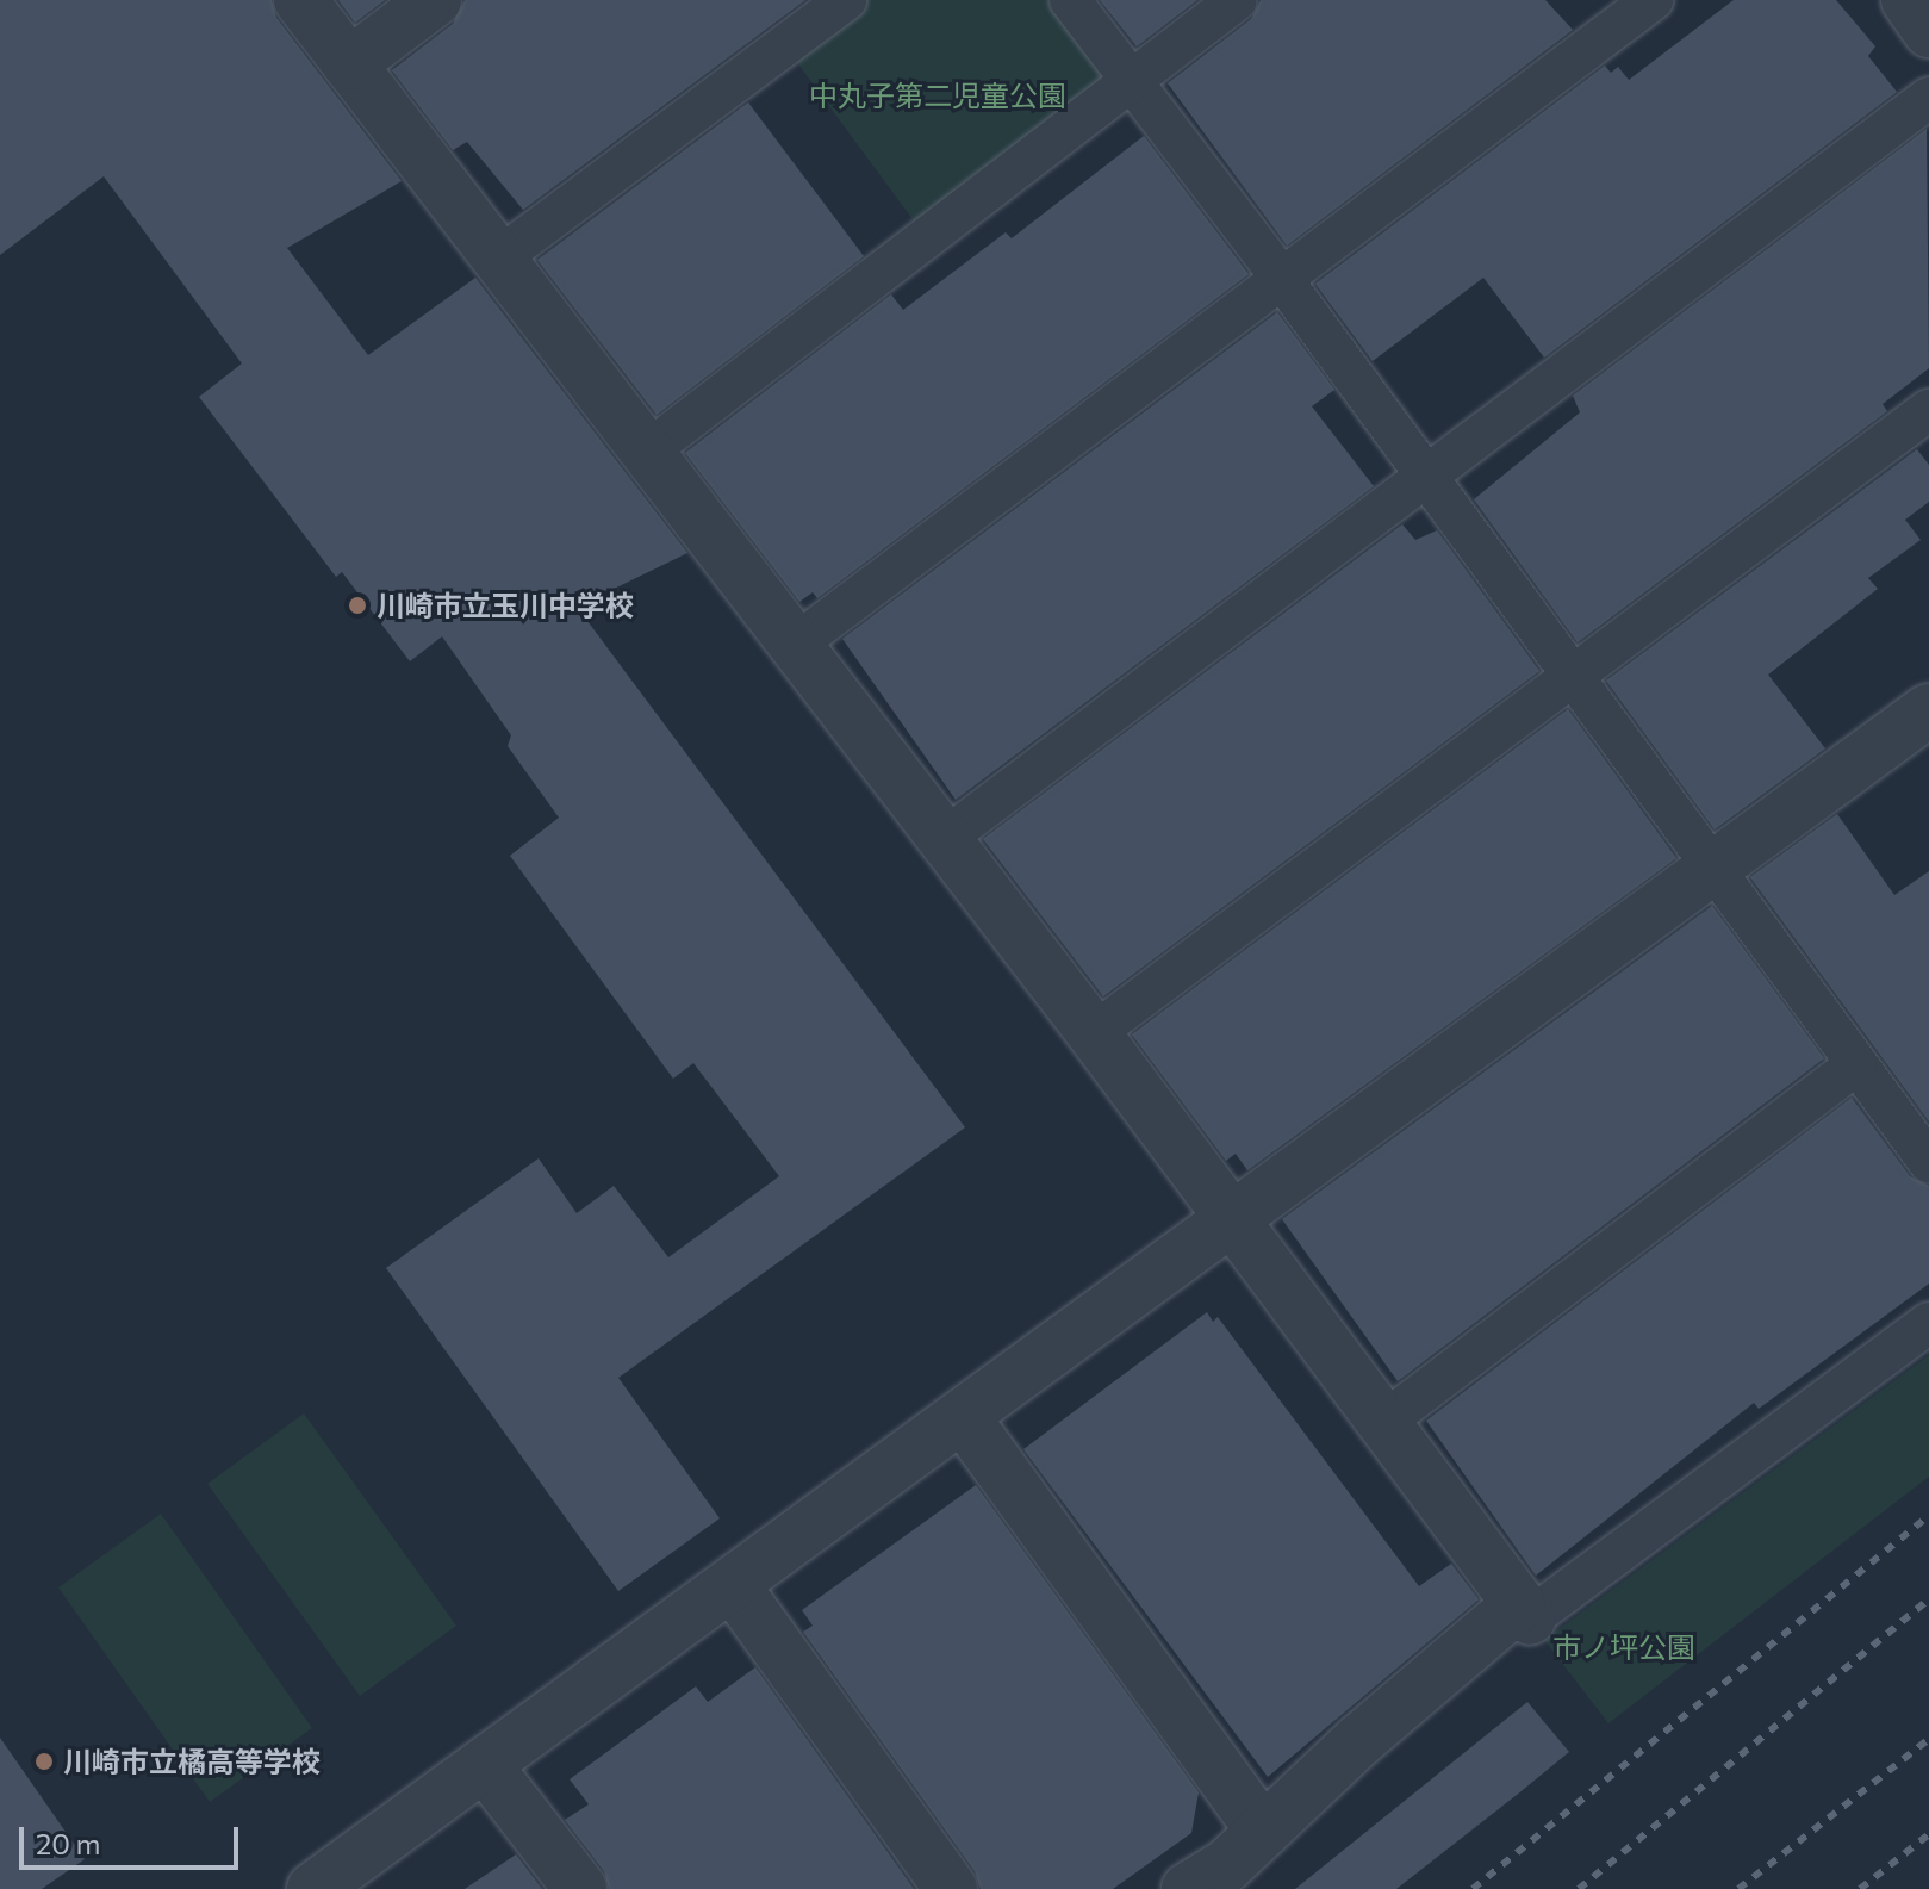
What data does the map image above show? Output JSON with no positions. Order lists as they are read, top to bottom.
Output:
{
  "parks": ["中丸子第二児童公園", "市ノ坪公園"],
  "places": ["川崎市立玉川中学校", "川崎市立橘高等学校"],
  "scale_bar": "20 m"
}
